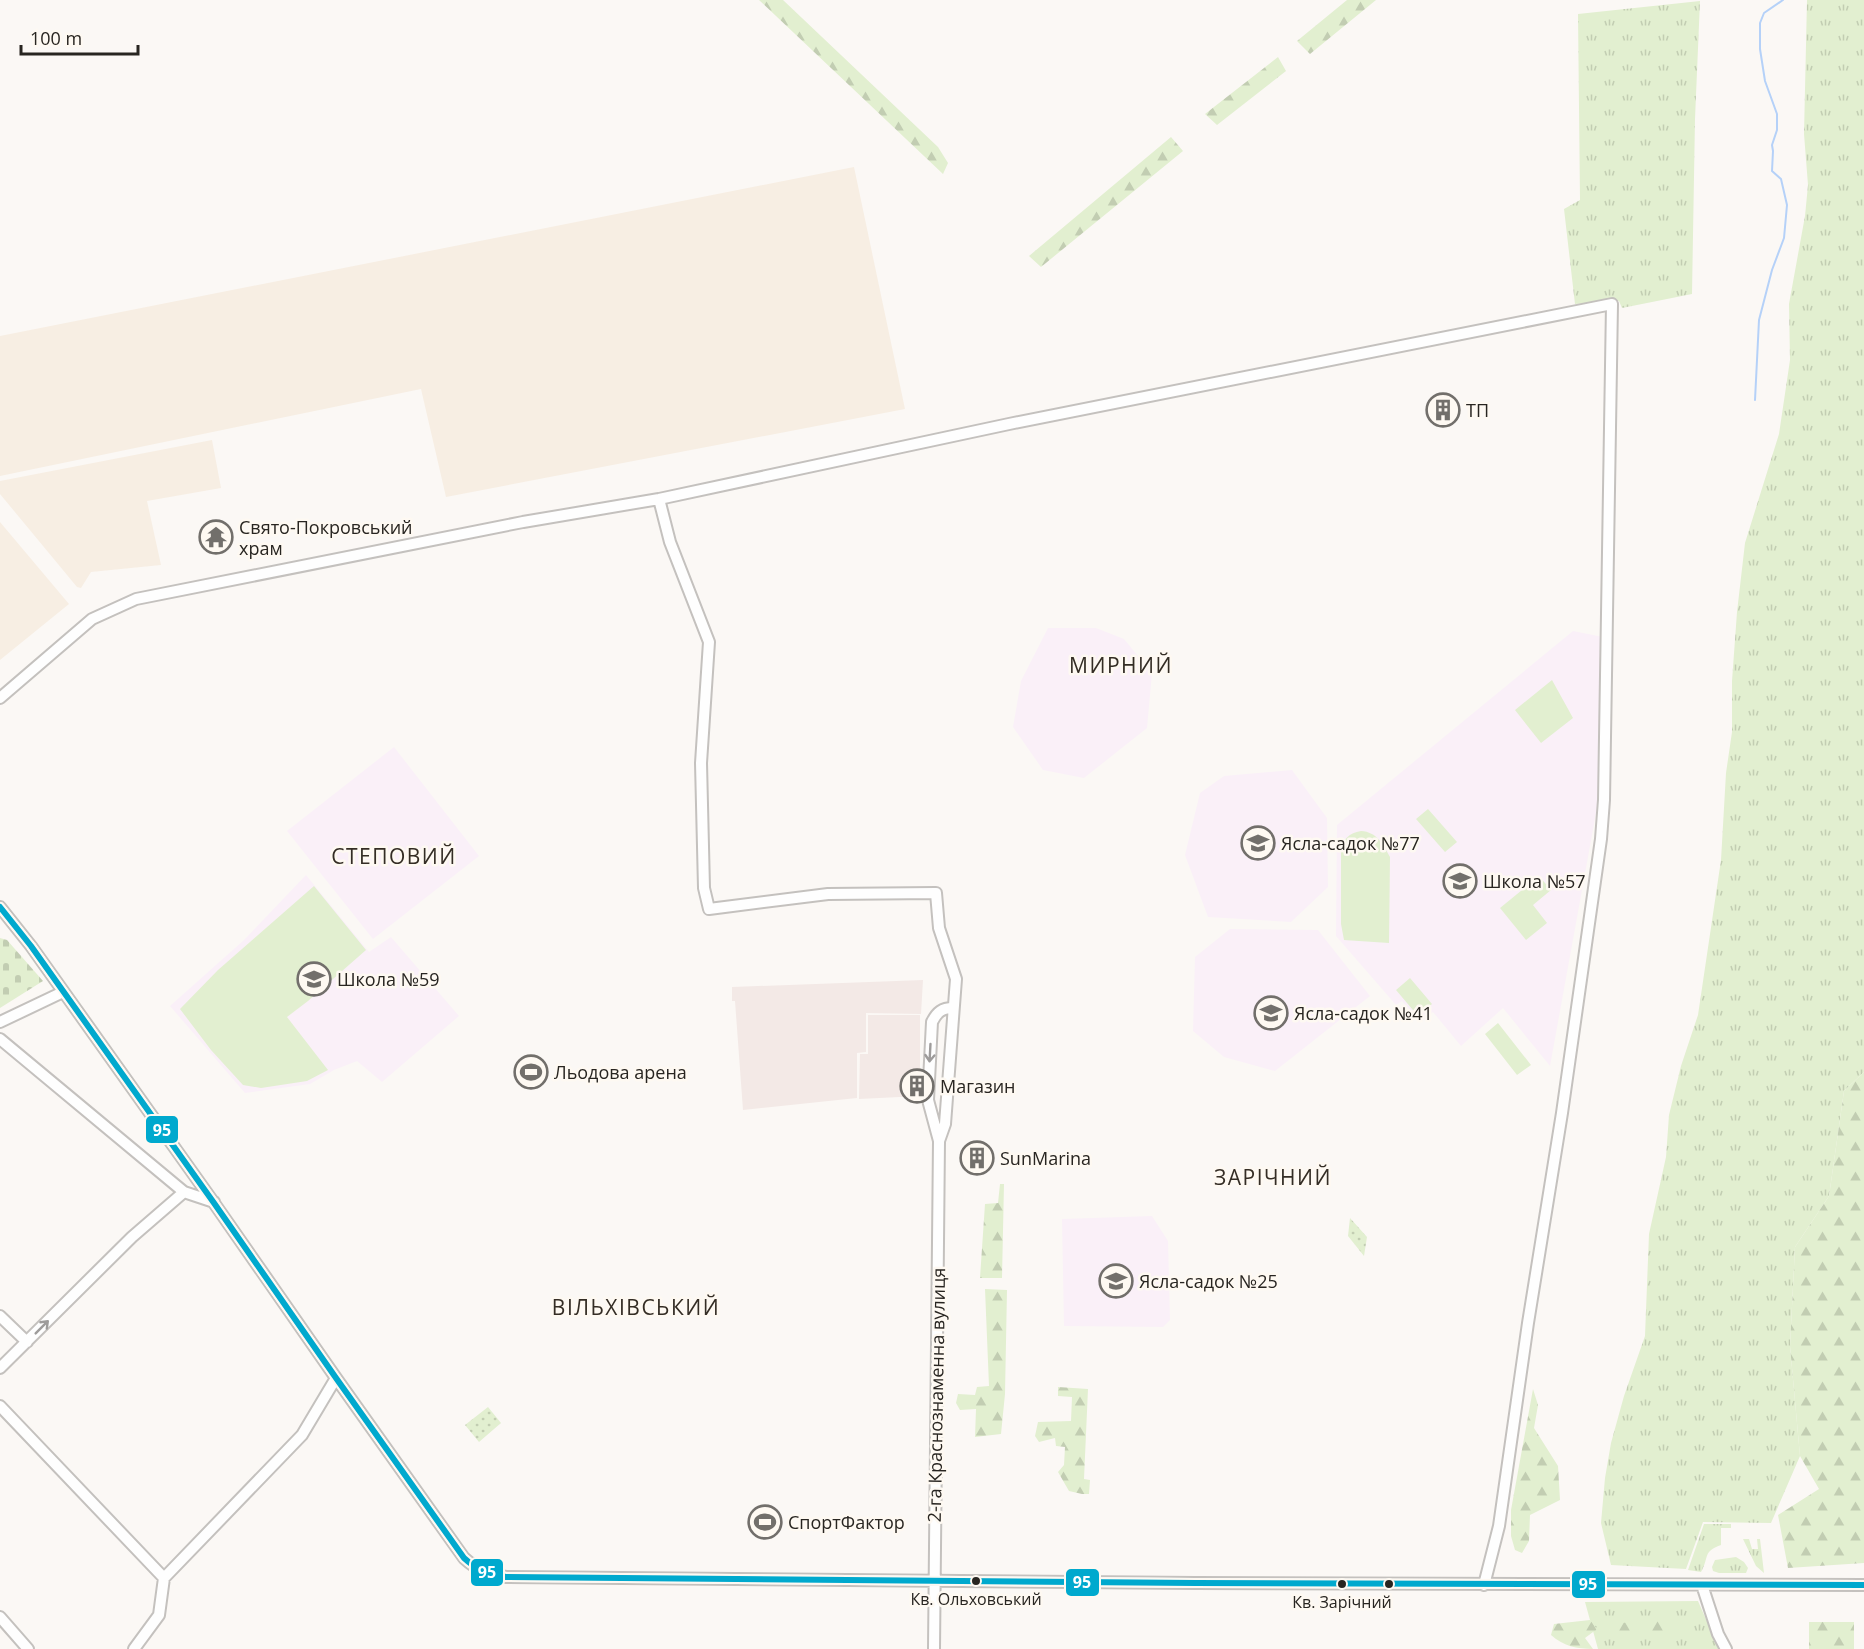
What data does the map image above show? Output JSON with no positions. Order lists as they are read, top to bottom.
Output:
{
  "streets": {
    "street": ["2-га Краснознаменна вулиця"]
  },
  "districts": [
    "МИРНИЙ",
    "СТЕПОВИЙ",
    "ЗАРІЧНИЙ",
    "ВІЛЬХІВСЬКИЙ"
  ],
  "places": {
    "building": ["ТП", "Магазин", "SunMarina"],
    "temple": ["Свято-Покровський храм"],
    "school or university": [
      "Ясла-садок №77",
      "Школа №57",
      "Школа №59",
      "Ясла-садок №41",
      "Ясла-садок №25"
    ],
    "sports": ["Льодова арена", "СпортФактор"],
    "other": ["Кв. Ольховський", "Кв. Зарічний"]
  },
  "lines": ["transit line 95"],
  "scale_bar": "100 m"
}
